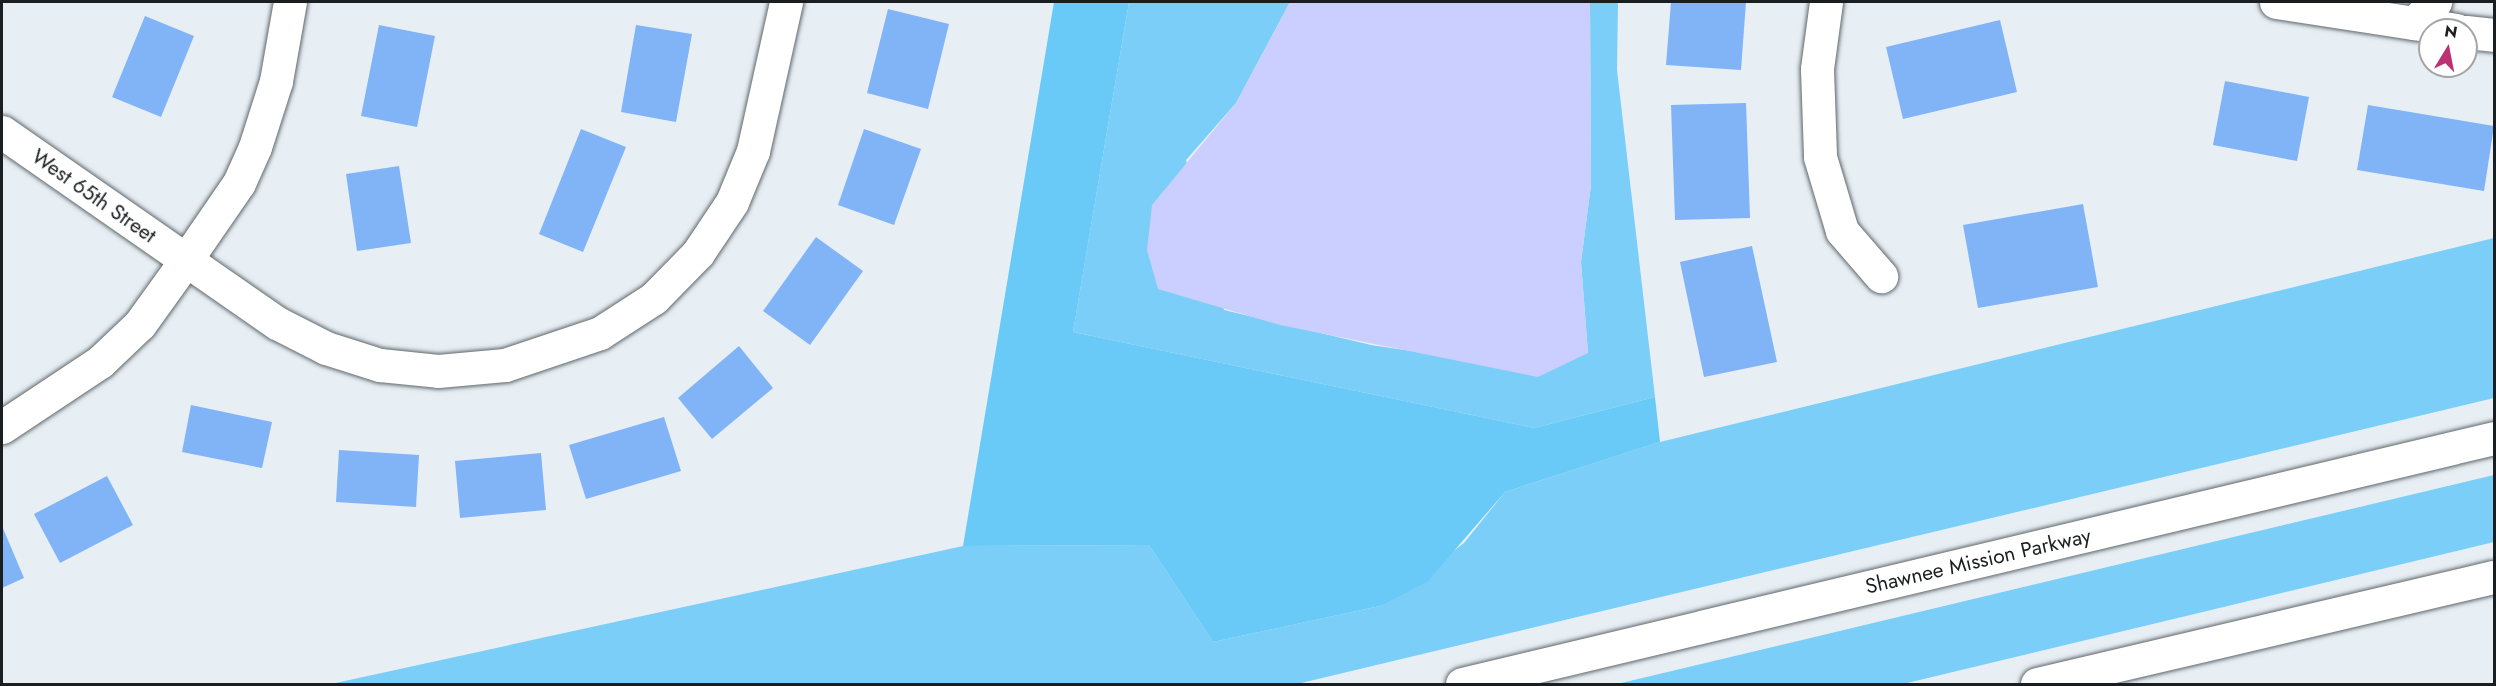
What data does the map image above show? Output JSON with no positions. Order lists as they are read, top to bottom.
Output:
{
  "streets": {
    "main road": ["West 65th Street", "Shawnee Mission Parkway"]
  },
  "north": "top"
}
